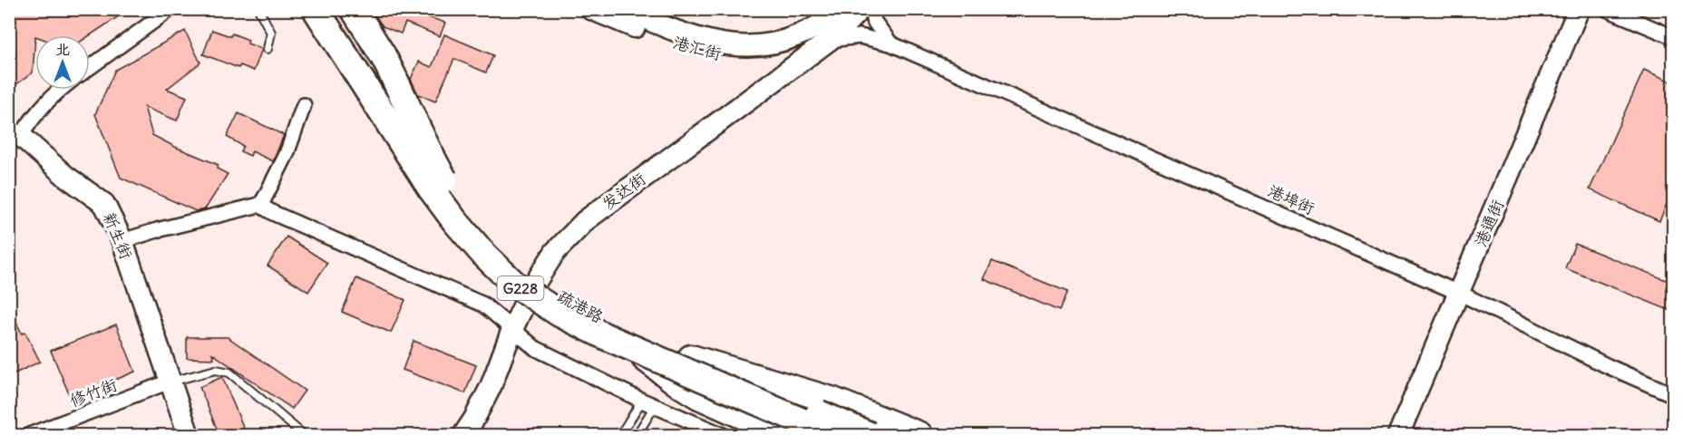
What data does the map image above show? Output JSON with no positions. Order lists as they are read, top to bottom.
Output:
{
  "streets": {
    "highway": ["G228", "疏港路"],
    "street": [
      "港汇街",
      "发达街",
      "港埠街",
      "港通街",
      "新生街",
      "修竹街"
    ]
  },
  "crossings": [
    ["港汇街", "发达街"],
    ["发达街", "港埠街"],
    ["港埠街", "港通街"],
    ["新生街", "修竹街"]
  ],
  "north": "top"
}
